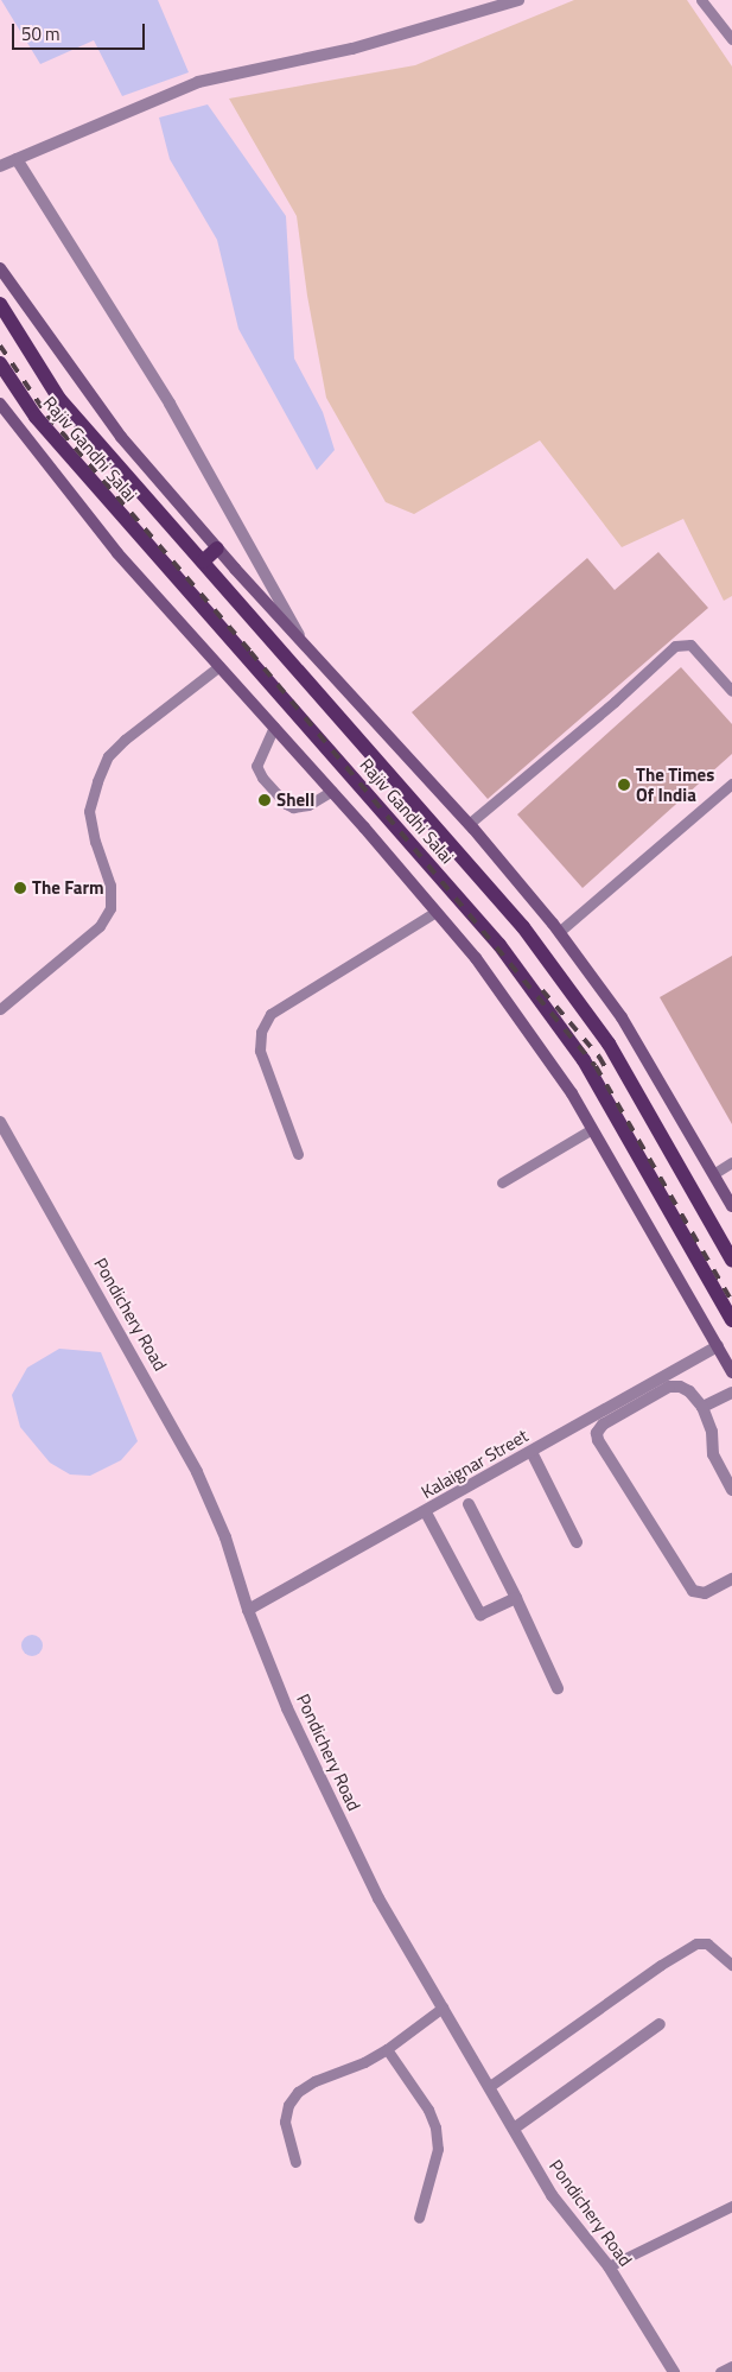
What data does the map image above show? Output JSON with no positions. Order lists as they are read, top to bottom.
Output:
{
  "streets": {
    "main road": ["Rajiv Gandhi Salai"],
    "street": ["Pondichery Road", "Kalaignar Street"]
  },
  "crossings": [
    ["Pondichery Road", "Kalaignar Street"]
  ],
  "places": ["The Times Of India", "Shell", "The Farm"],
  "scale_bar": "50 m"
}
